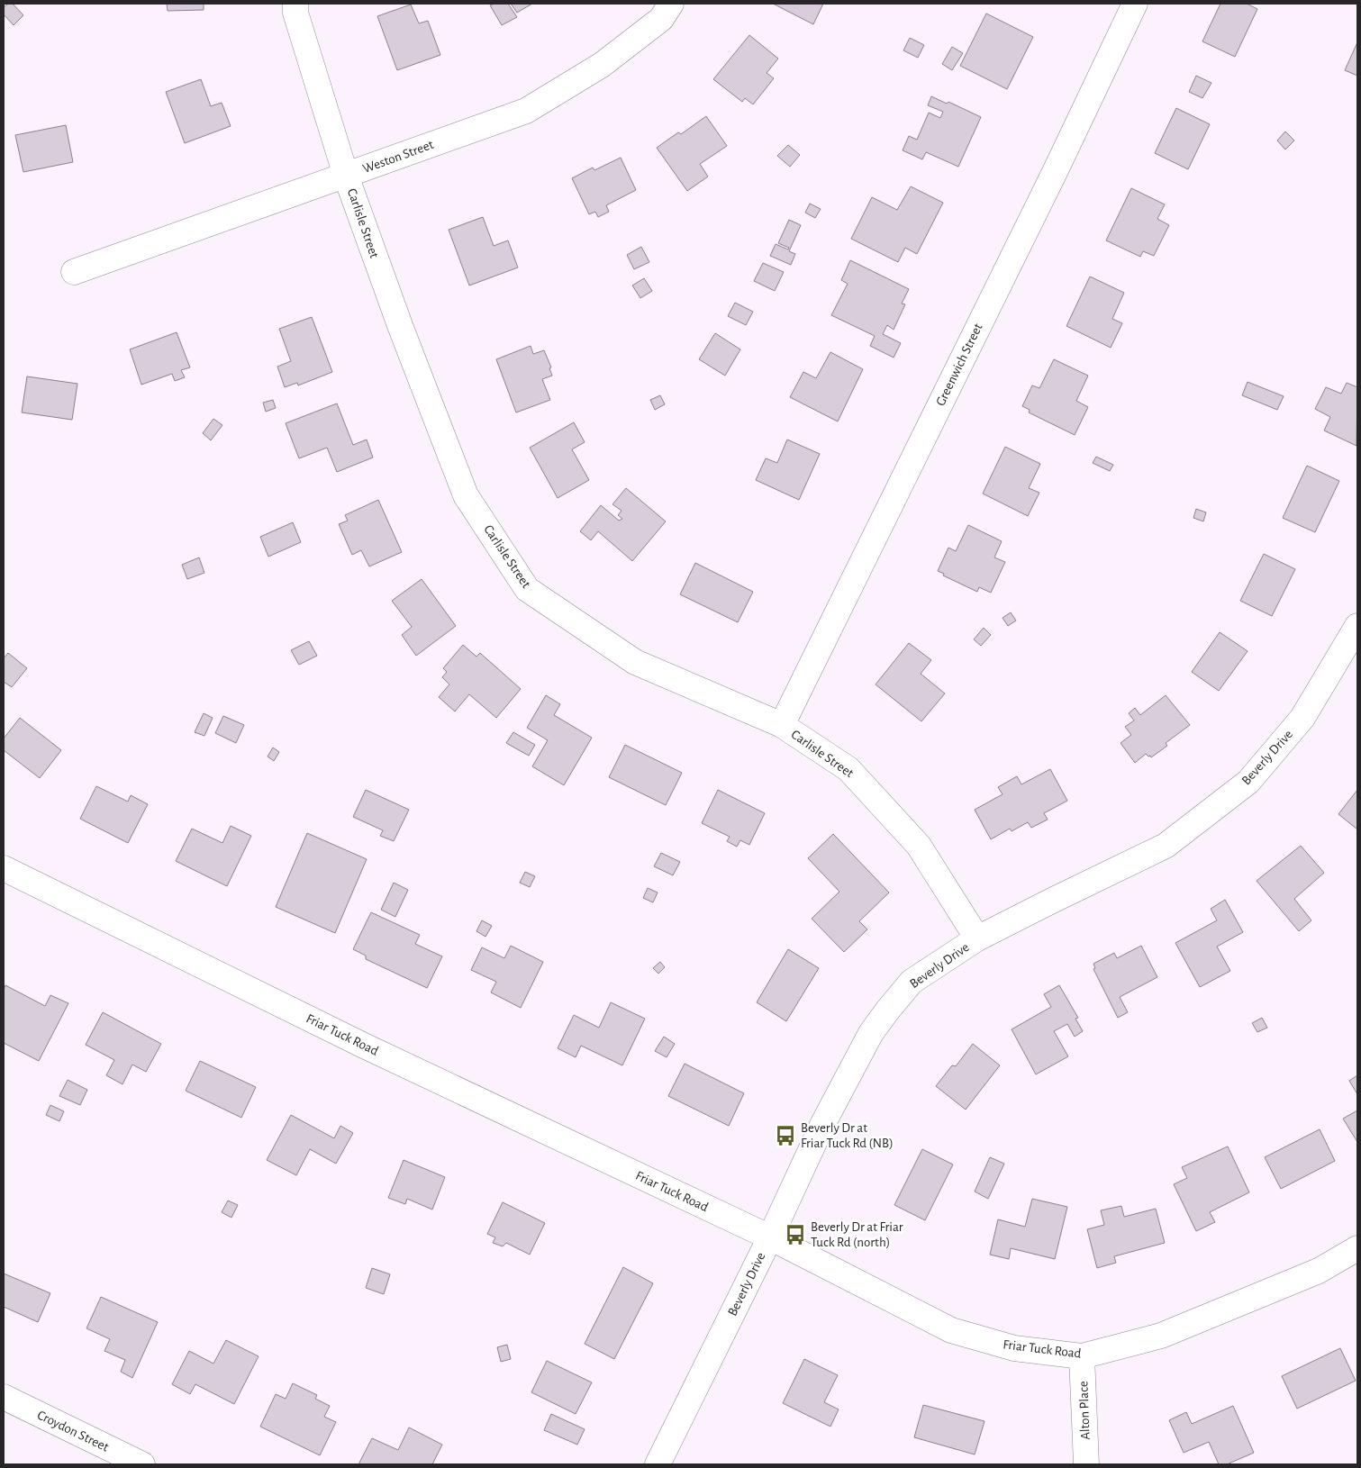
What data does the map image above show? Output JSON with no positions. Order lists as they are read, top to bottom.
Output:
{
  "streets": {
    "street": [
      "Weston Street",
      "Carlisle Street",
      "Greenwich Street",
      "Beverly Drive",
      "Friar Tuck Road",
      "Alton Place",
      "Croydon Street"
    ]
  },
  "crossings": [
    ["Weston Street", "Carlisle Street"],
    ["Carlisle Street", "Greenwich Street"],
    ["Carlisle Street", "Beverly Drive"],
    ["Beverly Drive", "Friar Tuck Road"],
    ["Friar Tuck Road", "Alton Place"]
  ],
  "places": {
    "bus stop": ["Beverly Dr at Friar Tuck Rd (NB)", "Beverly Dr at Friar Tuck Rd (north)"]
  }
}
